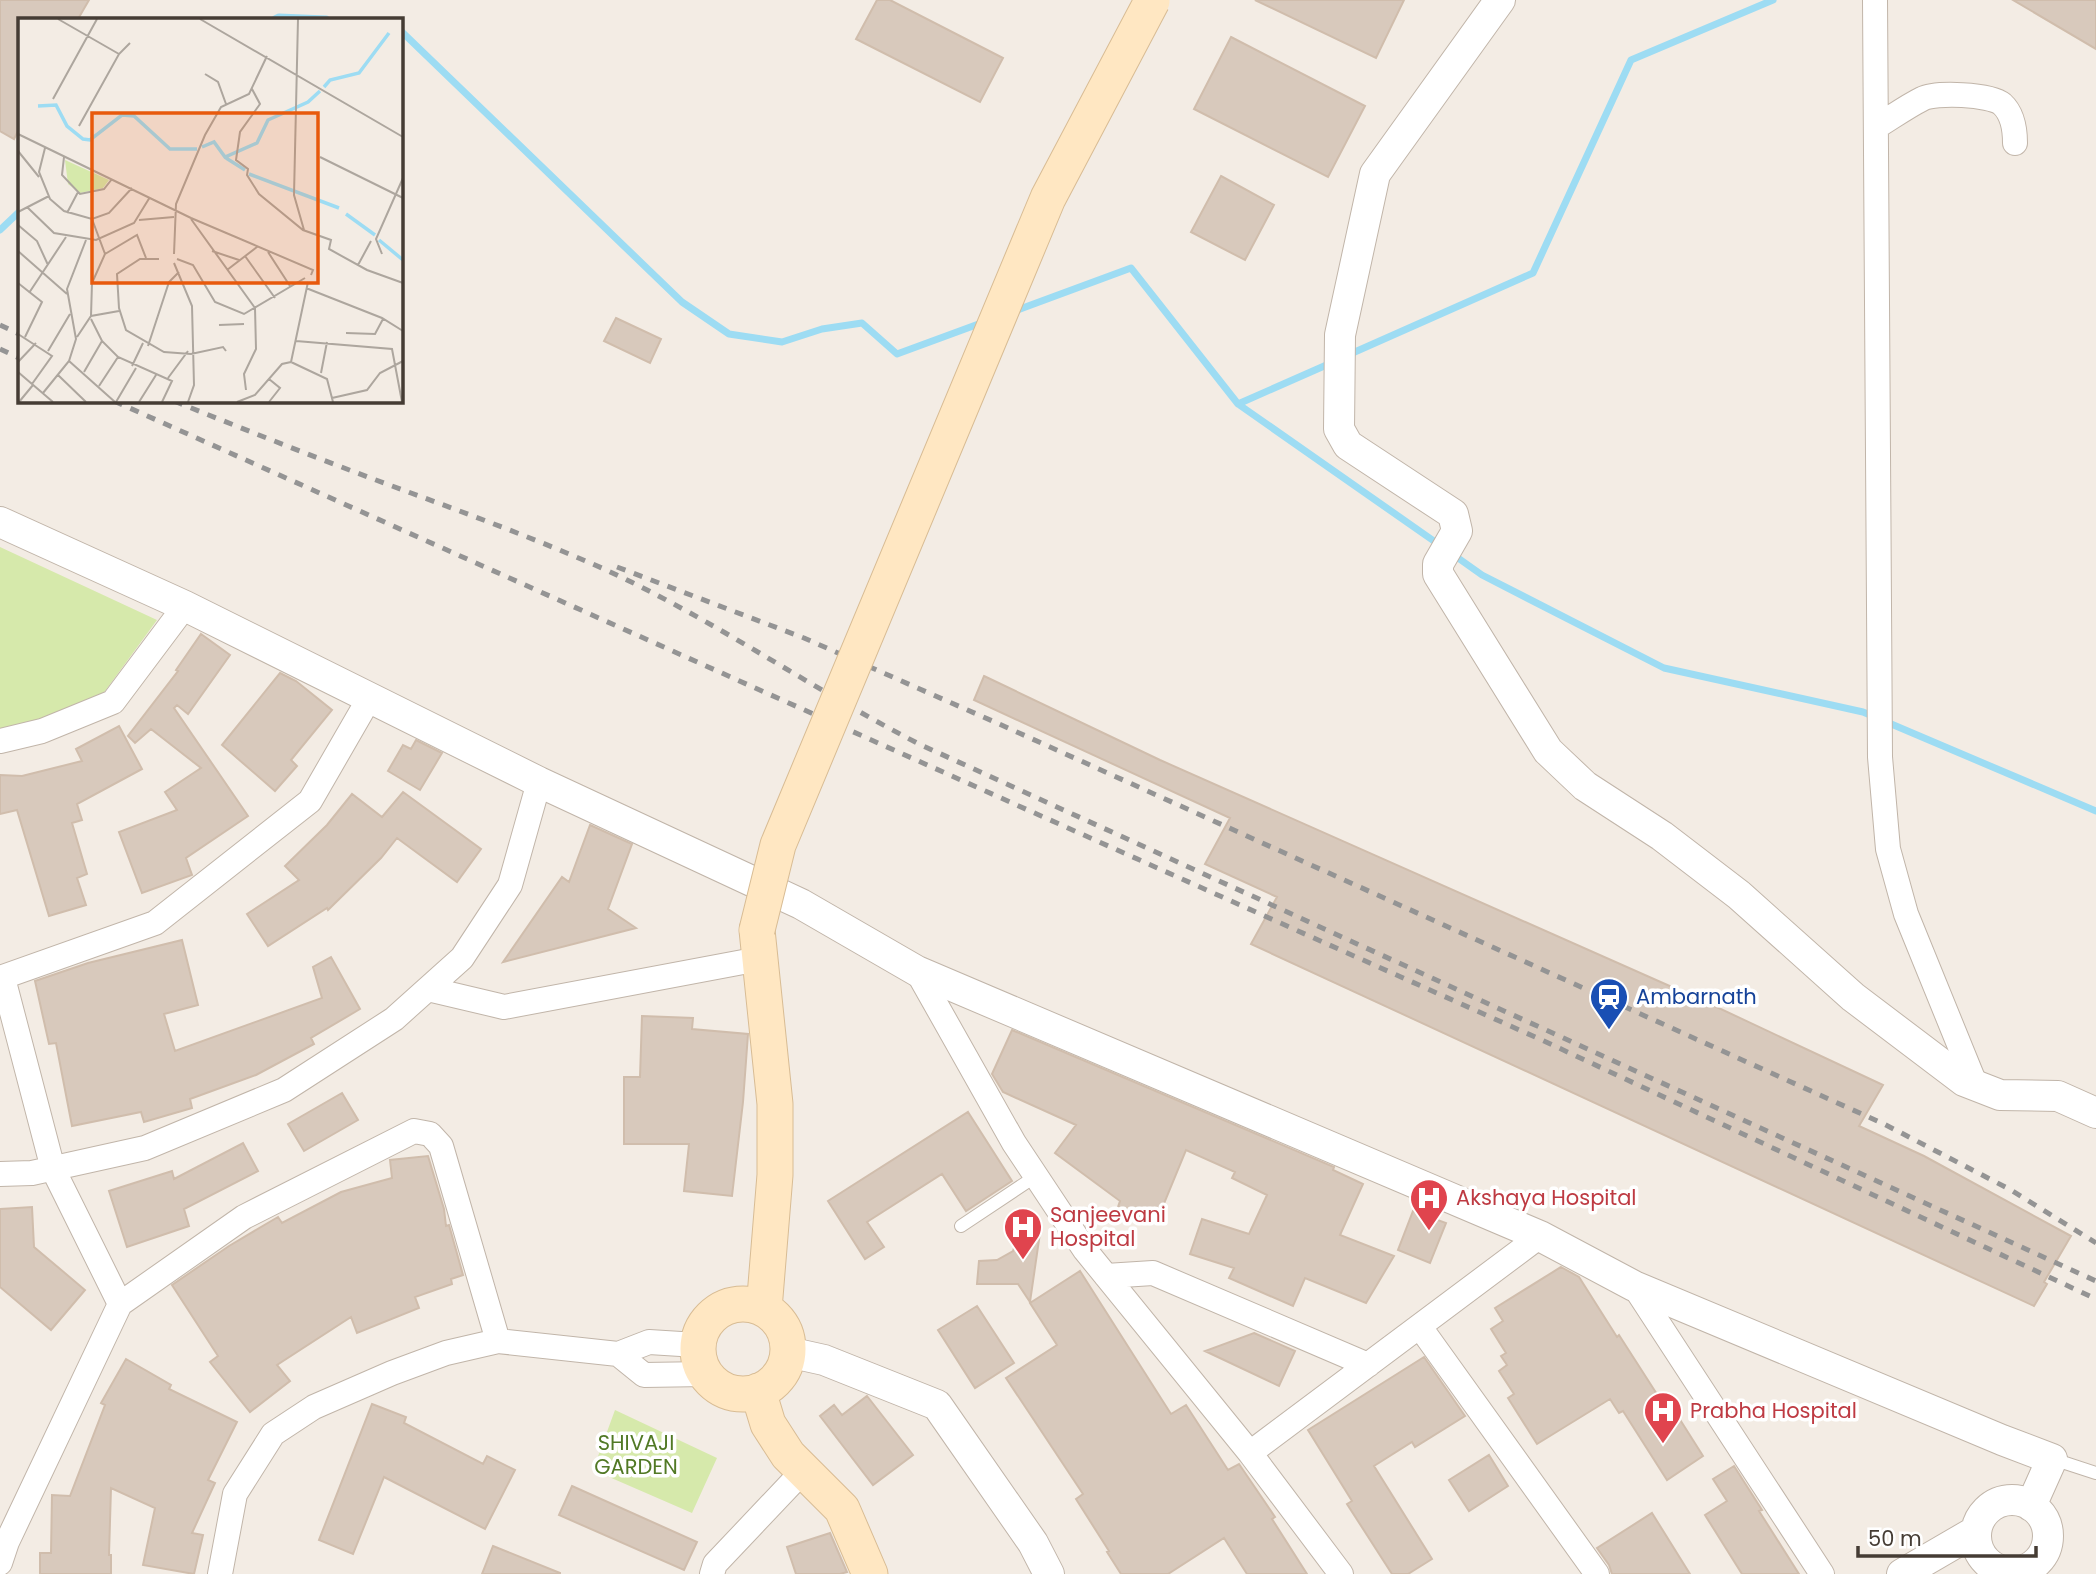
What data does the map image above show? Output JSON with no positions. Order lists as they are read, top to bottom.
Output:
{
  "parks": ["SHIVAJI GARDEN"],
  "places": {
    "station": ["Ambarnath"],
    "hospital": ["Akshaya Hospital", "Sanjeevani Hospital", "Prabha Hospital"]
  },
  "scale_bar": "50 m"
}
